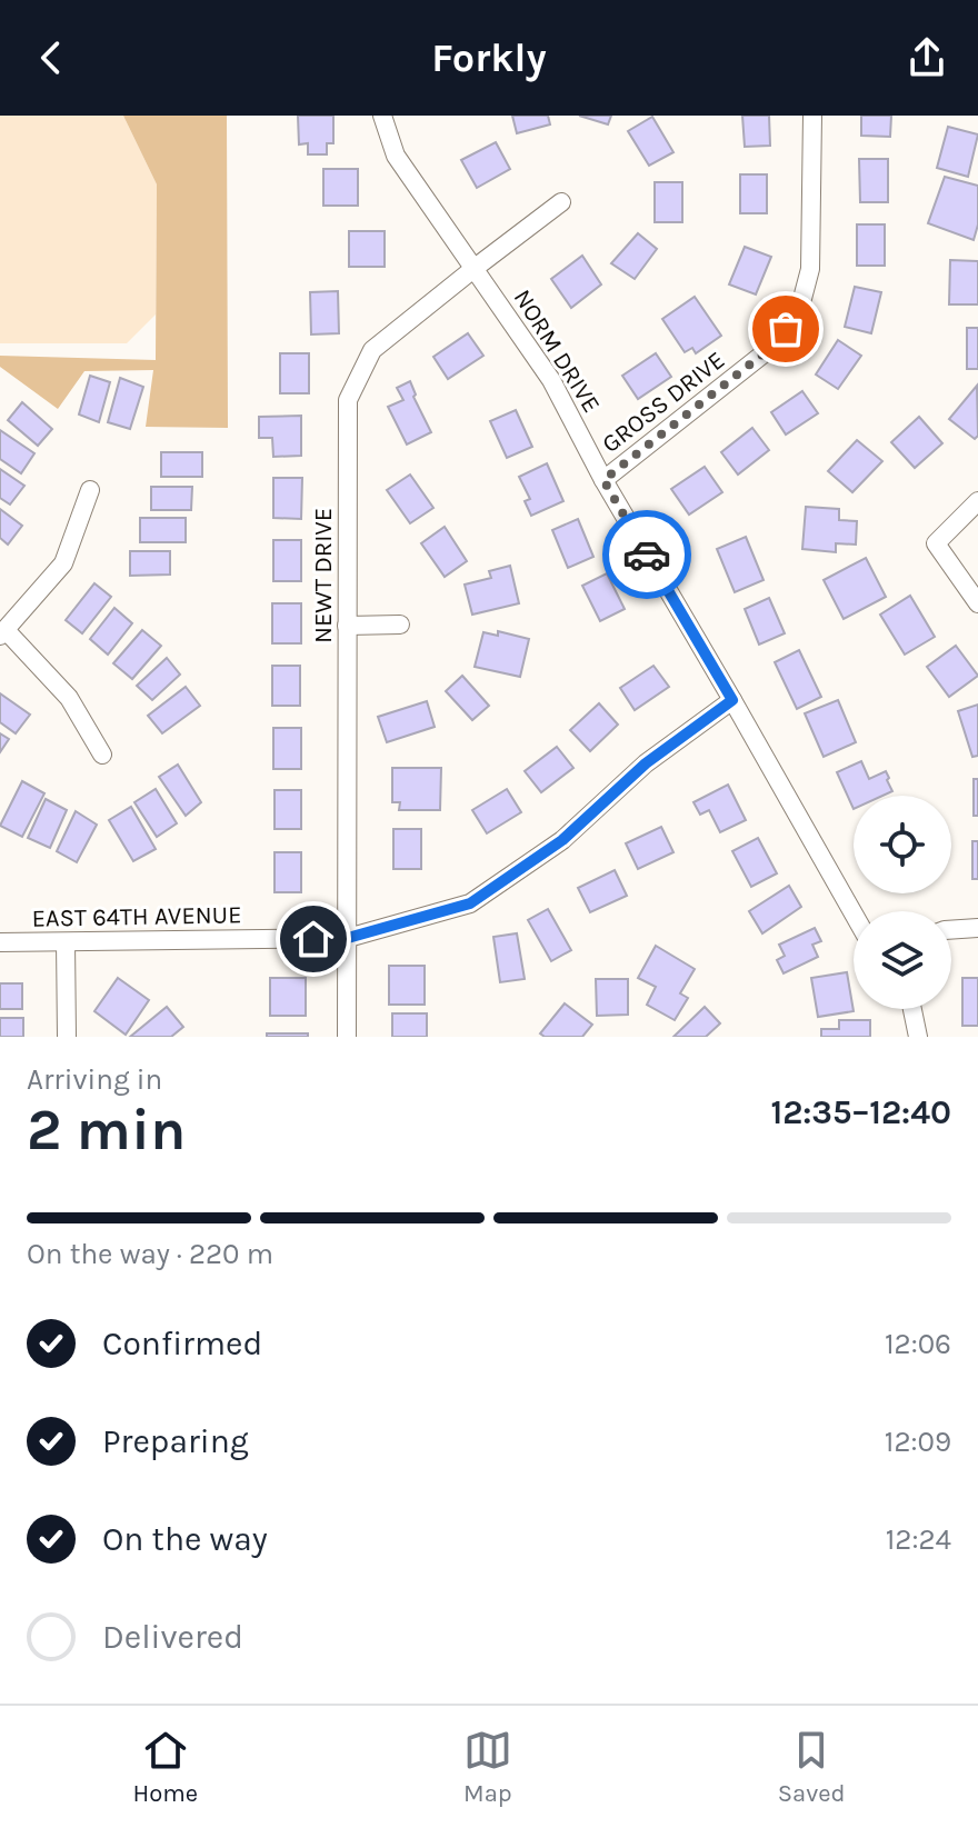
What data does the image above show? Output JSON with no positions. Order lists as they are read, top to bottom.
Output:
{
  "streets": {
    "street": [
      "NORM DRIVE",
      "GROSS DRIVE",
      "NEWT DRIVE",
      "EAST 64TH AVENUE"
    ]
  },
  "crossings": [
    ["NORM DRIVE", "GROSS DRIVE"],
    ["NORM DRIVE", "NEWT DRIVE"],
    ["NORM DRIVE", "EAST 64TH AVENUE"],
    ["NEWT DRIVE", "EAST 64TH AVENUE"]
  ],
  "page": {
    "header": "Forkly",
    "heading": ["2 min", "Arriving in", "12:35–12:40"],
    "bar": "On the way · 220 m",
    "list": [
      ["Confirmed", "12:06"],
      ["Preparing", "12:09"],
      ["On the way", "12:24"],
      "Delivered"
    ],
    "tabs": ["Home", "Map", "Saved"]
  }
}
